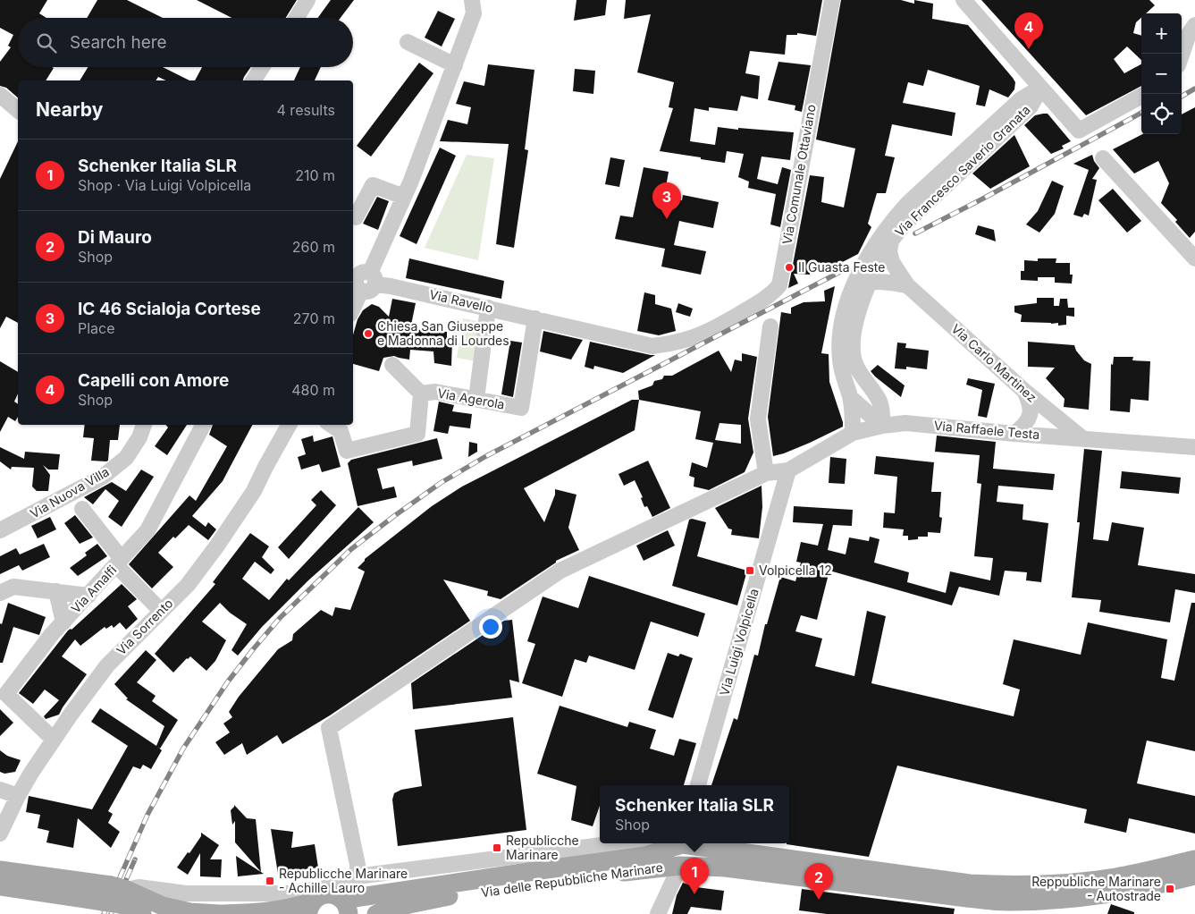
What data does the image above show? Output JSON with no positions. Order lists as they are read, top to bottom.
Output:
{
  "streets": {
    "main road": ["Via delle Repubbliche Marinare"],
    "street": [
      "Via Francesco Saverio Granata",
      "Via Comunale Ottaviano",
      "Via Ravello",
      "Via Carlo Martinez",
      "Via Agerola",
      "Via Raffaele Testa",
      "Via Nuova Villa",
      "Via Amalfi",
      "Via Sorrento",
      "Via Luigi Volpicella"
    ]
  },
  "crossings": [
    ["Via Francesco Saverio Granata", "Via Carlo Martinez"],
    ["Via Francesco Saverio Granata", "Via Raffaele Testa"],
    ["Via Comunale Ottaviano", "Via Ravello"],
    ["Via Comunale Ottaviano", "Via Agerola"],
    ["Via Ravello", "Via Agerola"],
    ["Via Carlo Martinez", "Via Raffaele Testa"],
    ["Via Raffaele Testa", "Via Luigi Volpicella"],
    ["Via Amalfi", "Via Sorrento"]
  ],
  "places": {
    "other": ["Il Guasta Feste", "Chiesa San Giuseppe e Madonna di Lourdes"],
    "transit": [
      "Volpicella 12",
      "Republicche Marinare",
      "Republicche Marinare - Achille Lauro",
      "Reppubliche Marinare - Autostrade"
    ]
  },
  "page": {
    "pins": [
      "4",
      "3",
      "1",
      "2"
    ],
    "map_buttons": ["+", "−"],
    "search": "Search here",
    "heading": ["Nearby", "4 results"],
    "list": [
      {
        "mark": "1",
        "name": "Schenker Italia SLR",
        "note": "Shop · Via Luigi Volpicella",
        "value": "210 m"
      },
      {
        "mark": "2",
        "name": "Di Mauro",
        "note": "Shop",
        "value": "260 m"
      },
      {
        "mark": "3",
        "name": "IC 46 Scialoja Cortese",
        "note": "Place",
        "value": "270 m"
      },
      {
        "mark": "4",
        "name": "Capelli con Amore",
        "note": "Shop",
        "value": "480 m"
      }
    ],
    "popup": ["Schenker Italia SLR", "Shop"]
  }
}
